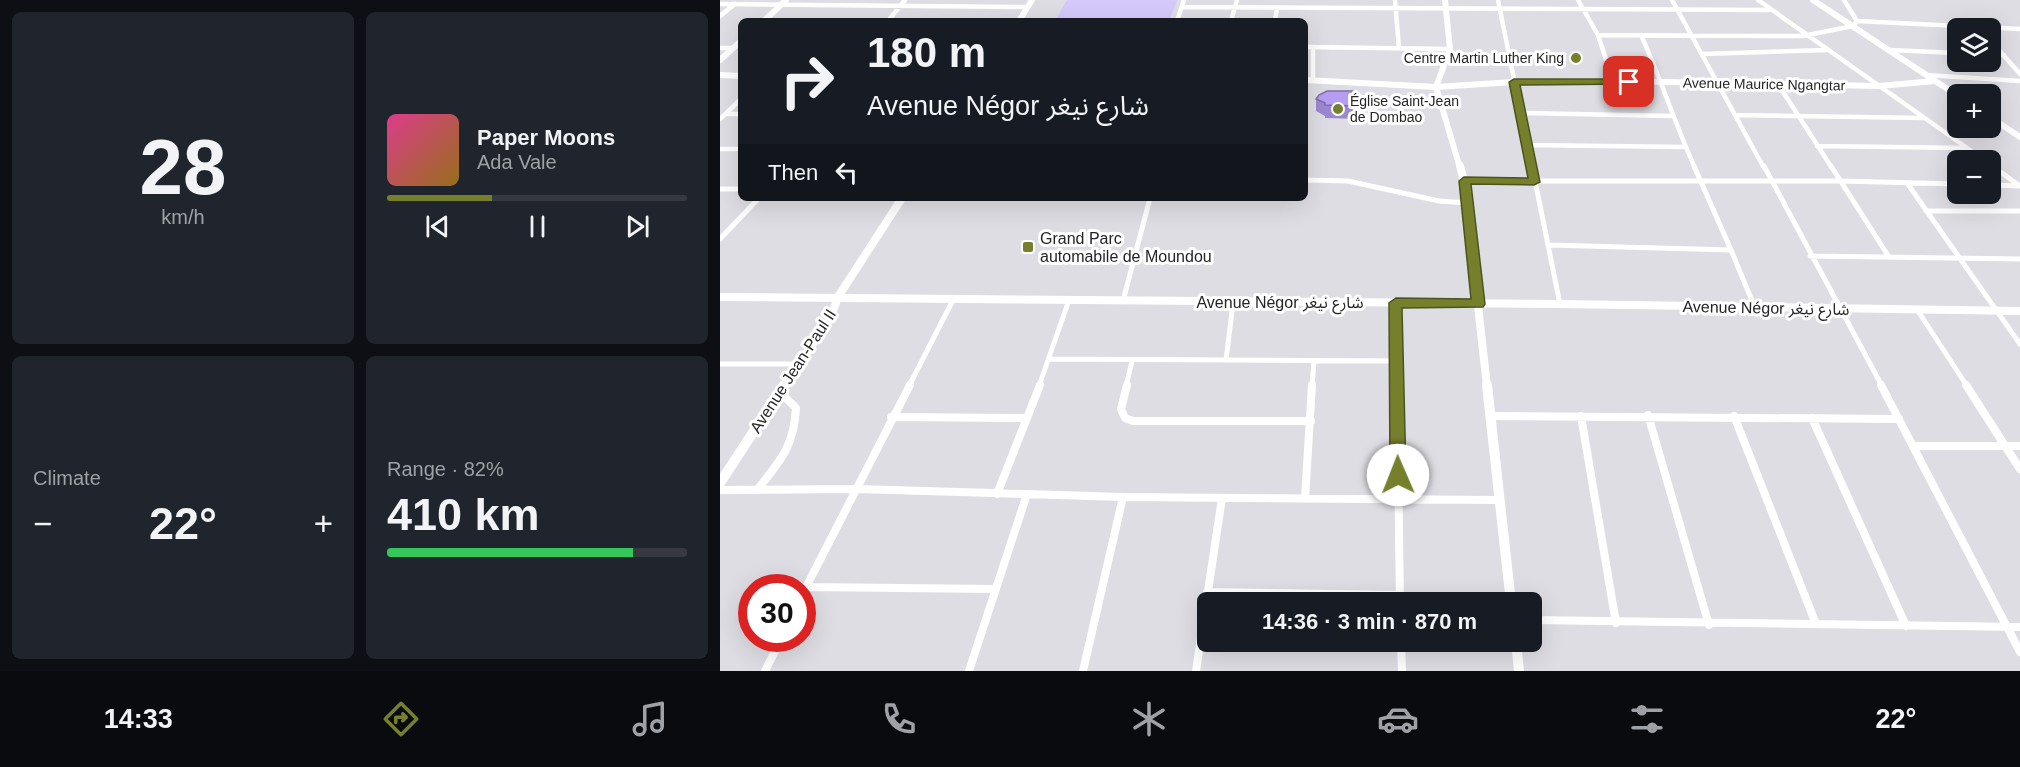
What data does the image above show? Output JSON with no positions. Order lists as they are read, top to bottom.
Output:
{
  "streets": {
    "street": ["Avenue Maurice Ngangtar", "Avenue Négor شارع نيغر", "Avenue Jean-Paul II"]
  },
  "crossings": [
    ["Avenue Négor شارع نيغر", "Avenue Jean-Paul II"]
  ],
  "places": {
    "other": ["Centre Martin Luther King", "Église Saint-Jean de Dombao"],
    "transit": ["Grand Parc automabile de Moundou"]
  },
  "page": {
    "tile": [
      ["28", "km/h"],
      "Climate",
      ["Range · 82%", "410 km"]
    ],
    "map_buttons": ["+", "−"],
    "turn": ["180 m", "Avenue Négor شارع نيغر"],
    "song": ["Paper Moons", "Ada Vale"],
    "then": "Then",
    "heat": ["−", "22°", "+"],
    "limit": "30",
    "trip": "14:36 · 3 min · 870 m",
    "tabs": ["14:33", "22°"]
  }
}
